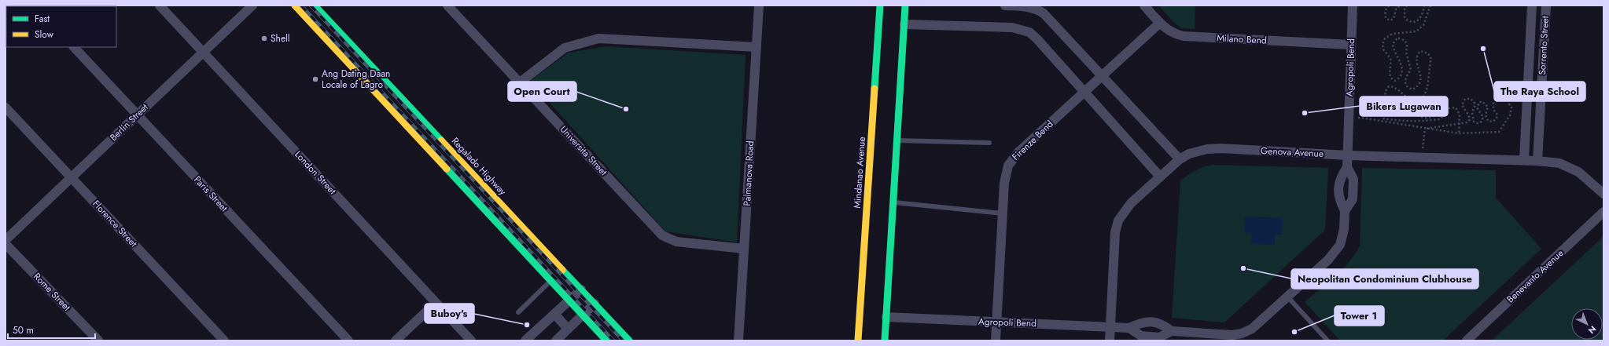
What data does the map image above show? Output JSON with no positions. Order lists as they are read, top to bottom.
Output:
{
  "streets": {
    "main road": ["Regalado Highway", "Mindanao Avenue"],
    "street": [
      "Milano Bend",
      "Sorrento Street",
      "Agropoli Bend",
      "Berlin Street",
      "Firenze Bend",
      "Universita Street",
      "Genova Avenue",
      "London Street",
      "Palmanova Road",
      "Paris Street",
      "Florence Street",
      "Benevanto Avenue",
      "Rome Street"
    ]
  },
  "crossings": [
    ["Milano Bend", "Agropoli Bend"],
    ["Milano Bend", "Firenze Bend"],
    ["Sorrento Street", "Genova Avenue"],
    ["Agropoli Bend", "Firenze Bend"],
    ["Agropoli Bend", "Genova Avenue"],
    ["Berlin Street", "London Street"],
    ["Berlin Street", "Paris Street"],
    ["Berlin Street", "Florence Street"],
    ["Universita Street", "Palmanova Road"]
  ],
  "places": [
    "Shell",
    "The Raya School",
    "Ang Dating Daan Locale of Lagro",
    "Open Court",
    "Bikers Lugawan",
    "Neopolitan Condominium Clubhouse",
    "Buboy's",
    "Tower 1"
  ],
  "legend": ["Fast", "Slow"],
  "scale_bar": "50 m",
  "north": "bottom right"
}
